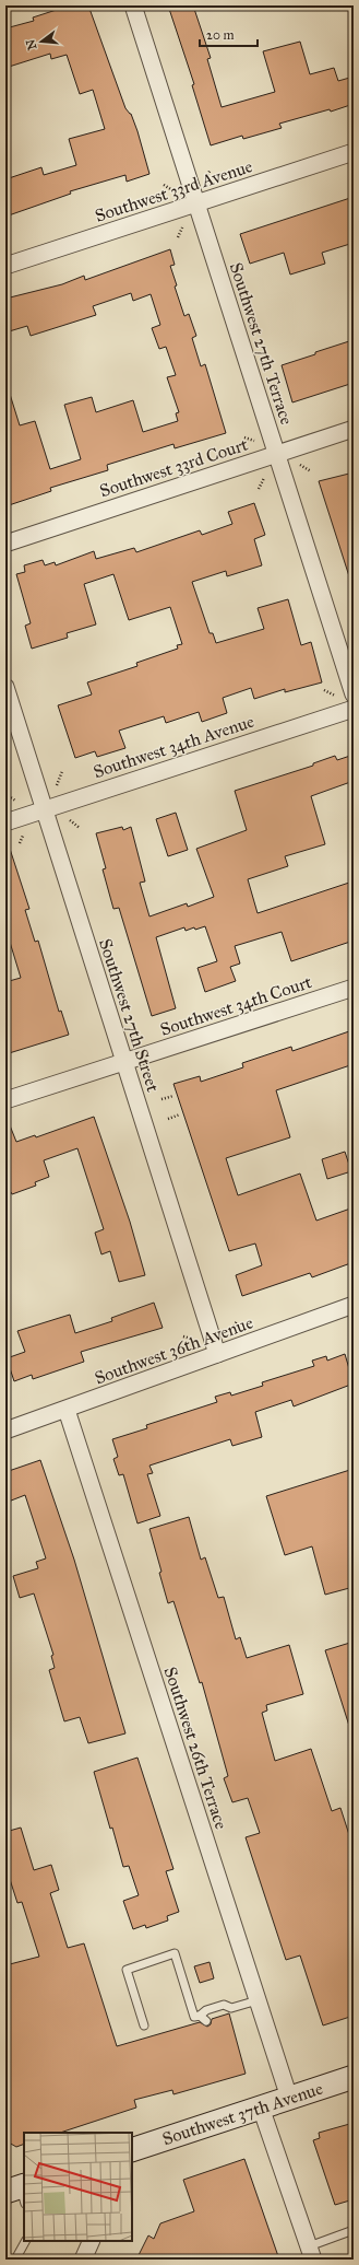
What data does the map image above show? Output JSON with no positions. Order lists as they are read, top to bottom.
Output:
{
  "streets": {
    "main road": ["Southwest 37th Avenue"],
    "street": [
      "Southwest 33rd Avenue",
      "Southwest 27th Terrace",
      "Southwest 33rd Court",
      "Southwest 34th Avenue",
      "Southwest 34th Court",
      "Southwest 27th Street",
      "Southwest 36th Avenue",
      "Southwest 26th Terrace"
    ]
  },
  "crossings": [
    ["Southwest 33rd Avenue", "Southwest 27th Terrace"],
    ["Southwest 27th Terrace", "Southwest 33rd Court"],
    ["Southwest 34th Avenue", "Southwest 27th Street"],
    ["Southwest 34th Court", "Southwest 27th Street"],
    ["Southwest 27th Street", "Southwest 36th Avenue"],
    ["Southwest 36th Avenue", "Southwest 26th Terrace"],
    ["Southwest 26th Terrace", "Southwest 37th Avenue"]
  ],
  "scale_bar": "20 m",
  "north": "left"
}
